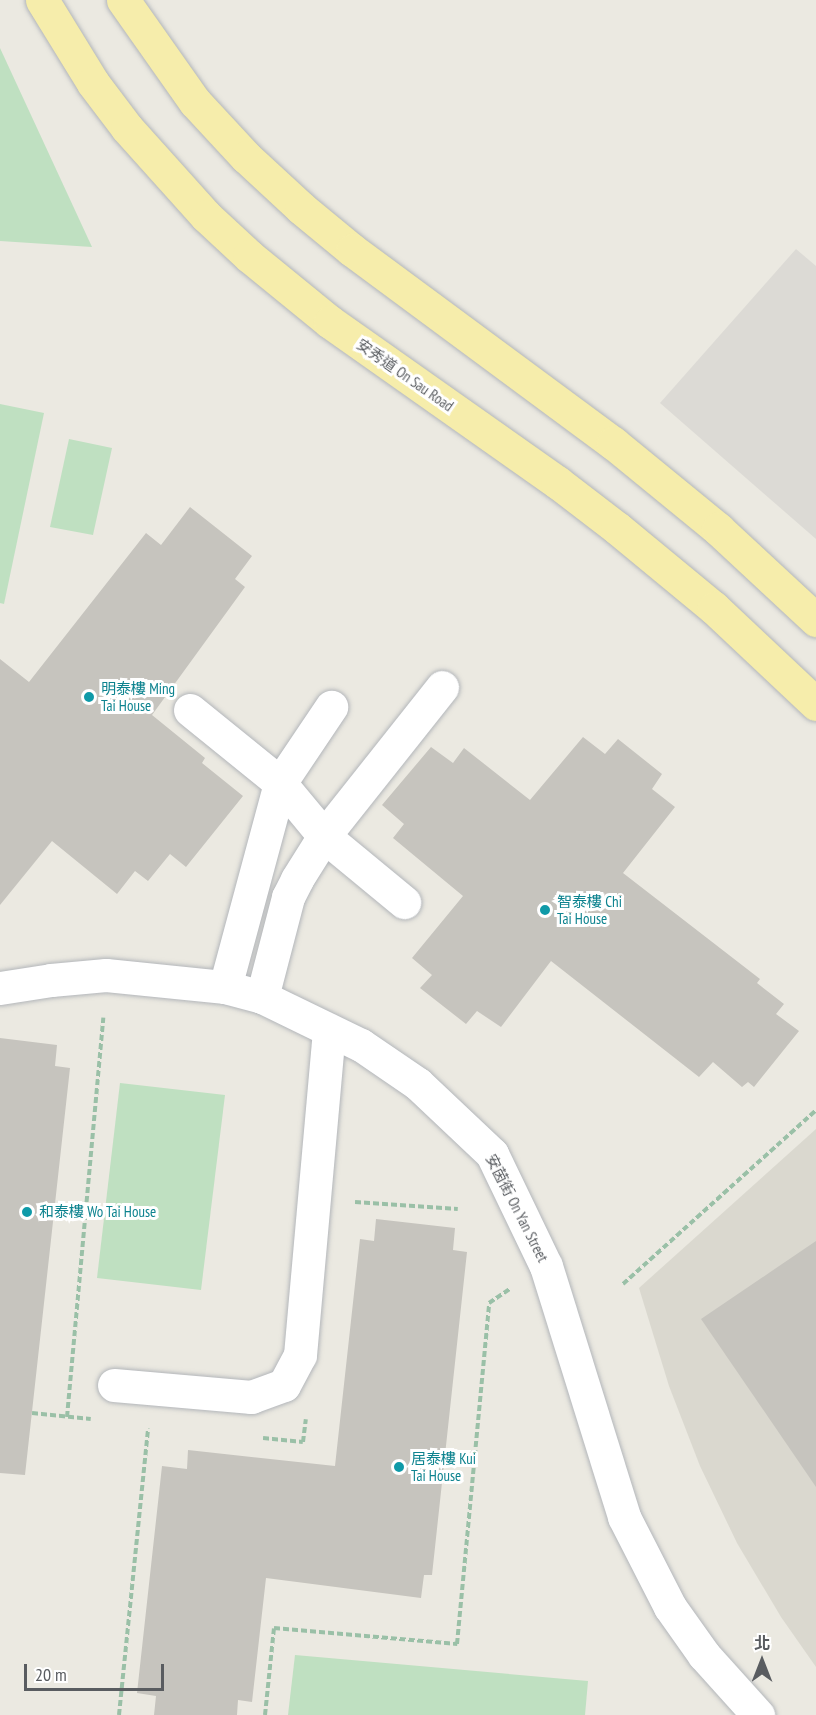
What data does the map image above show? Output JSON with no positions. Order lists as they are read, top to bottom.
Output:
{
  "streets": {
    "main road": ["安秀道 On Sau Road"],
    "street": ["安茵街 On Yan Street"]
  },
  "places": [
    "明泰樓 Ming Tai House",
    "智泰樓 Chi Tai House",
    "和泰樓 Wo Tai House",
    "居泰樓 Kui Tai House"
  ],
  "scale_bar": "20 m",
  "north": "top"
}
